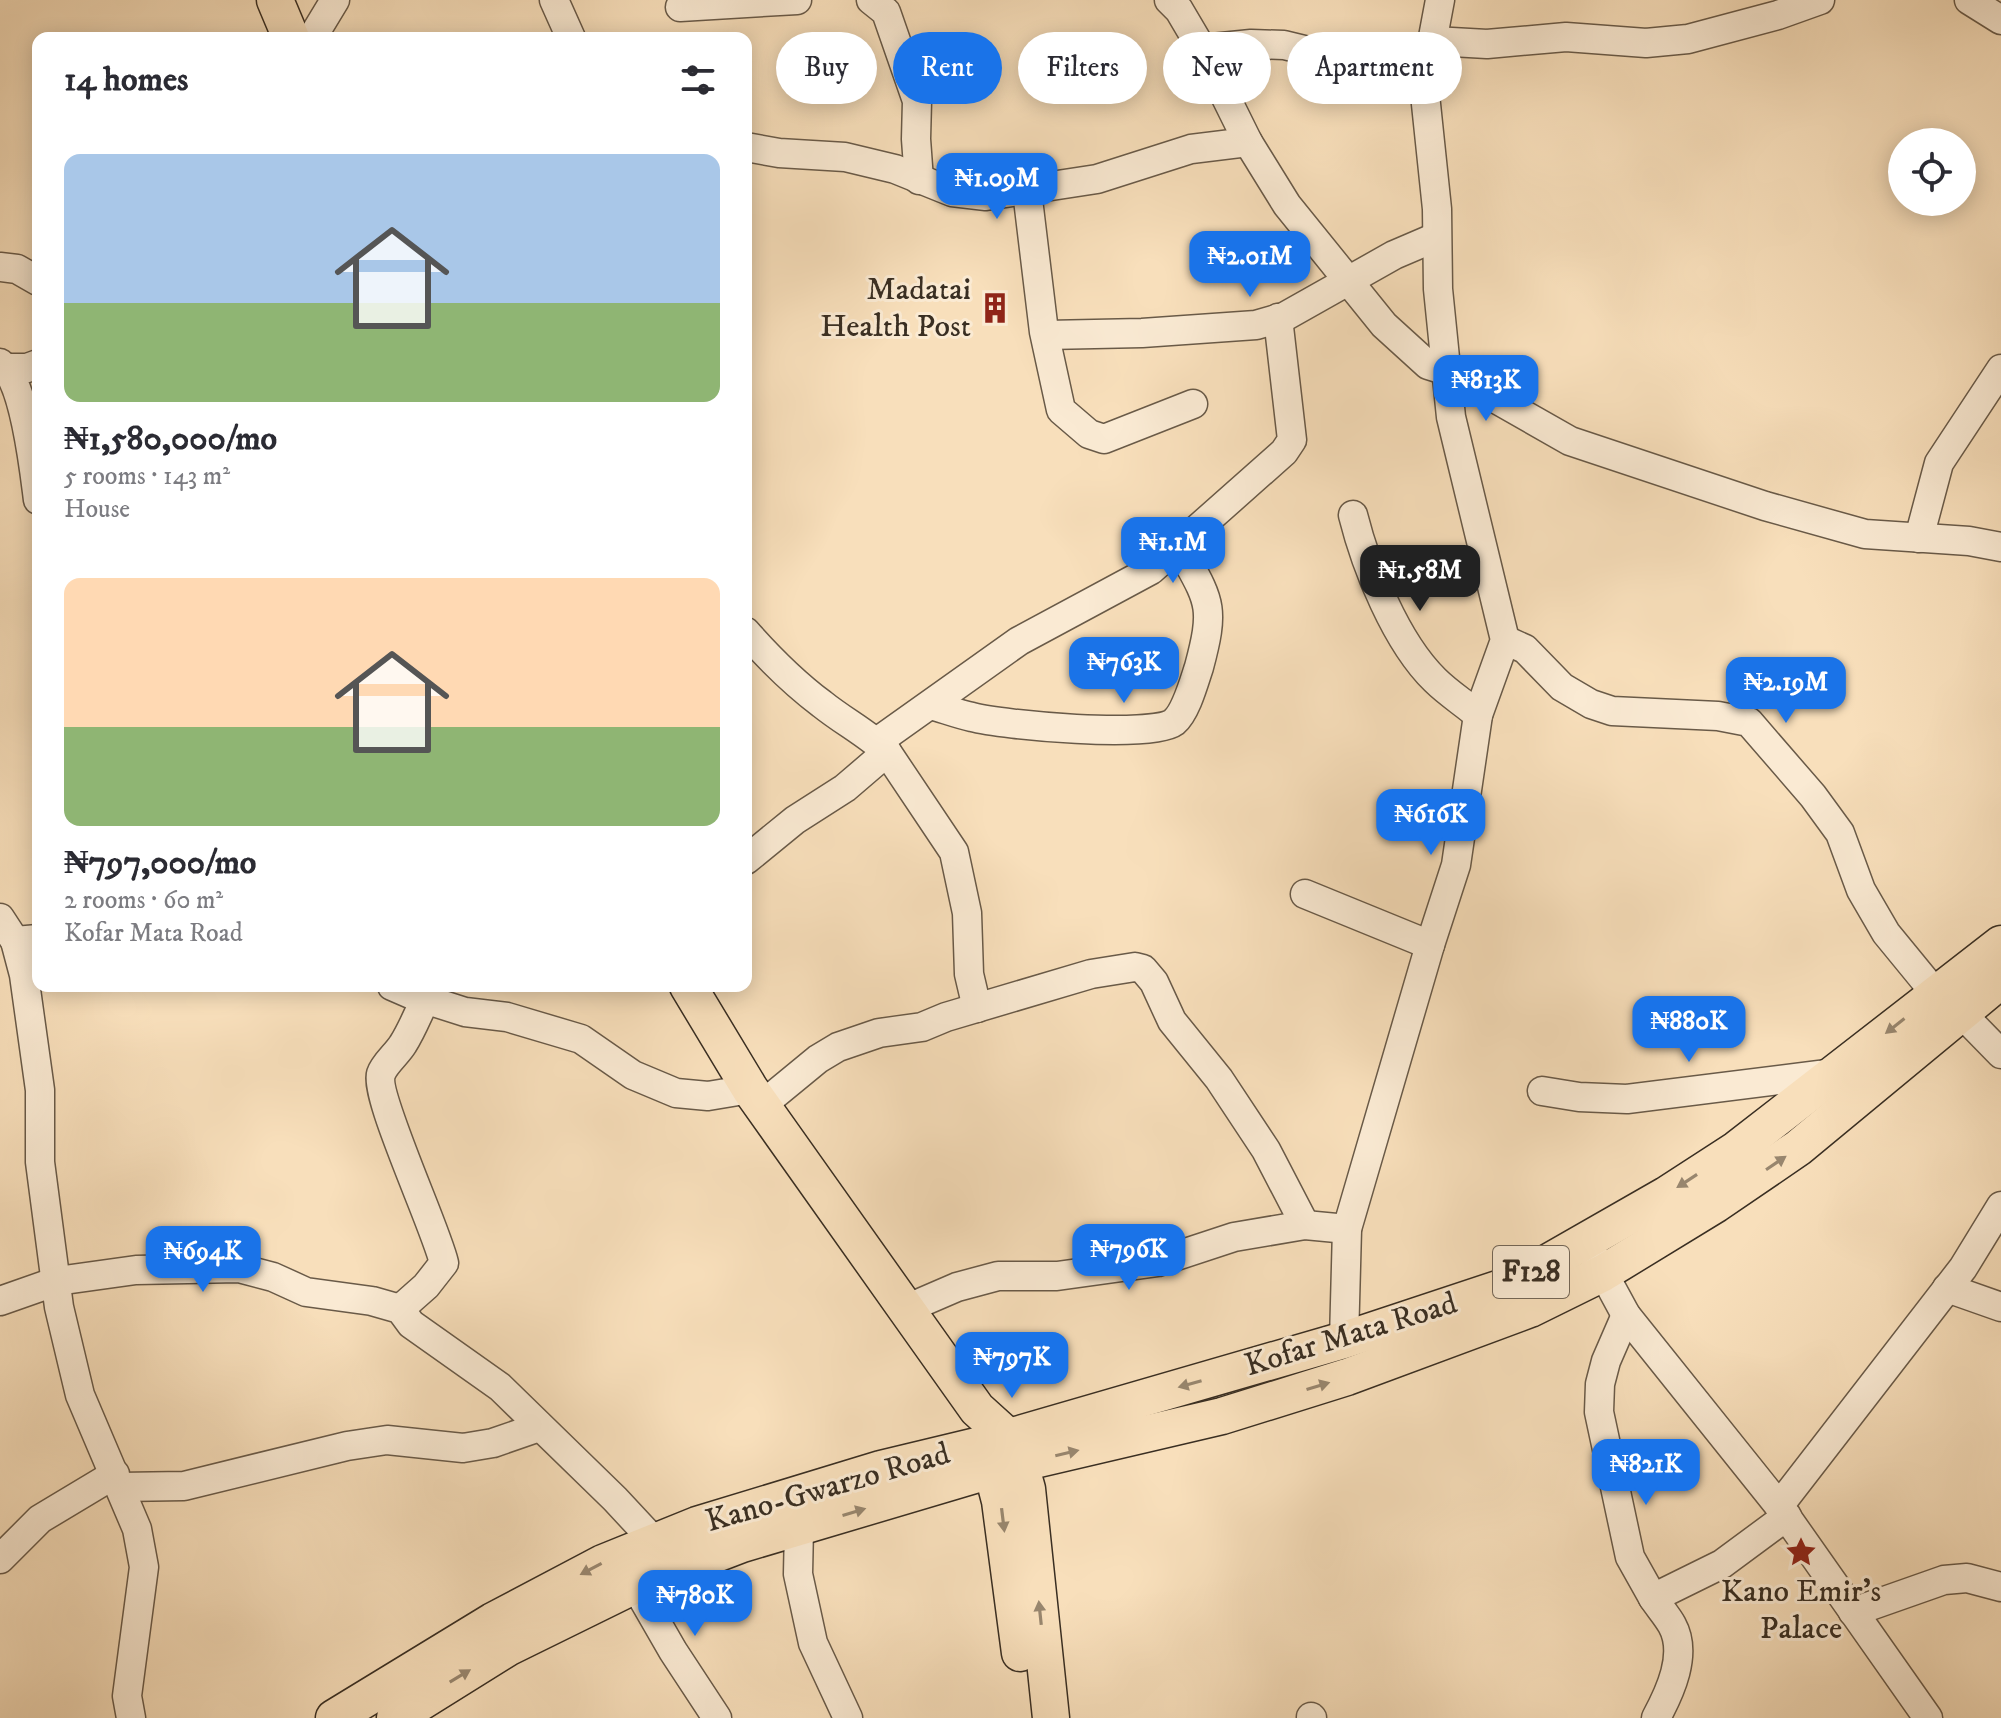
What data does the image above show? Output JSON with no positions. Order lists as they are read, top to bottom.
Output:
{
  "streets": {
    "main road": ["F128", "Kofar Mata Road", "Kano-Gwarzo Road"]
  },
  "crossings": [
    ["Kofar Mata Road", "Kano-Gwarzo Road"]
  ],
  "places": {
    "building": ["Madatai Health Post"],
    "place": ["Kano Emir's Palace"]
  },
  "page": {
    "chip": [
      "Buy",
      "Rent",
      "Filters",
      "New",
      "Apartment"
    ],
    "heading": "14 homes",
    "list": [
      {
        "name": "₦1,580,000/mo",
        "note": "5 rooms · 143 m² · House"
      },
      {
        "name": "₦797,000/mo",
        "note": "2 rooms · 60 m² · Kofar Mata Road"
      }
    ],
    "price": [
      "₦1.09M",
      "₦2.01M",
      "₦813K",
      "₦1.1M",
      "₦1.58M",
      "₦763K",
      "₦2.19M",
      "₦616K",
      "₦880K",
      "₦796K",
      "₦694K",
      "₦797K",
      "₦821K",
      "₦780K"
    ]
  }
}
